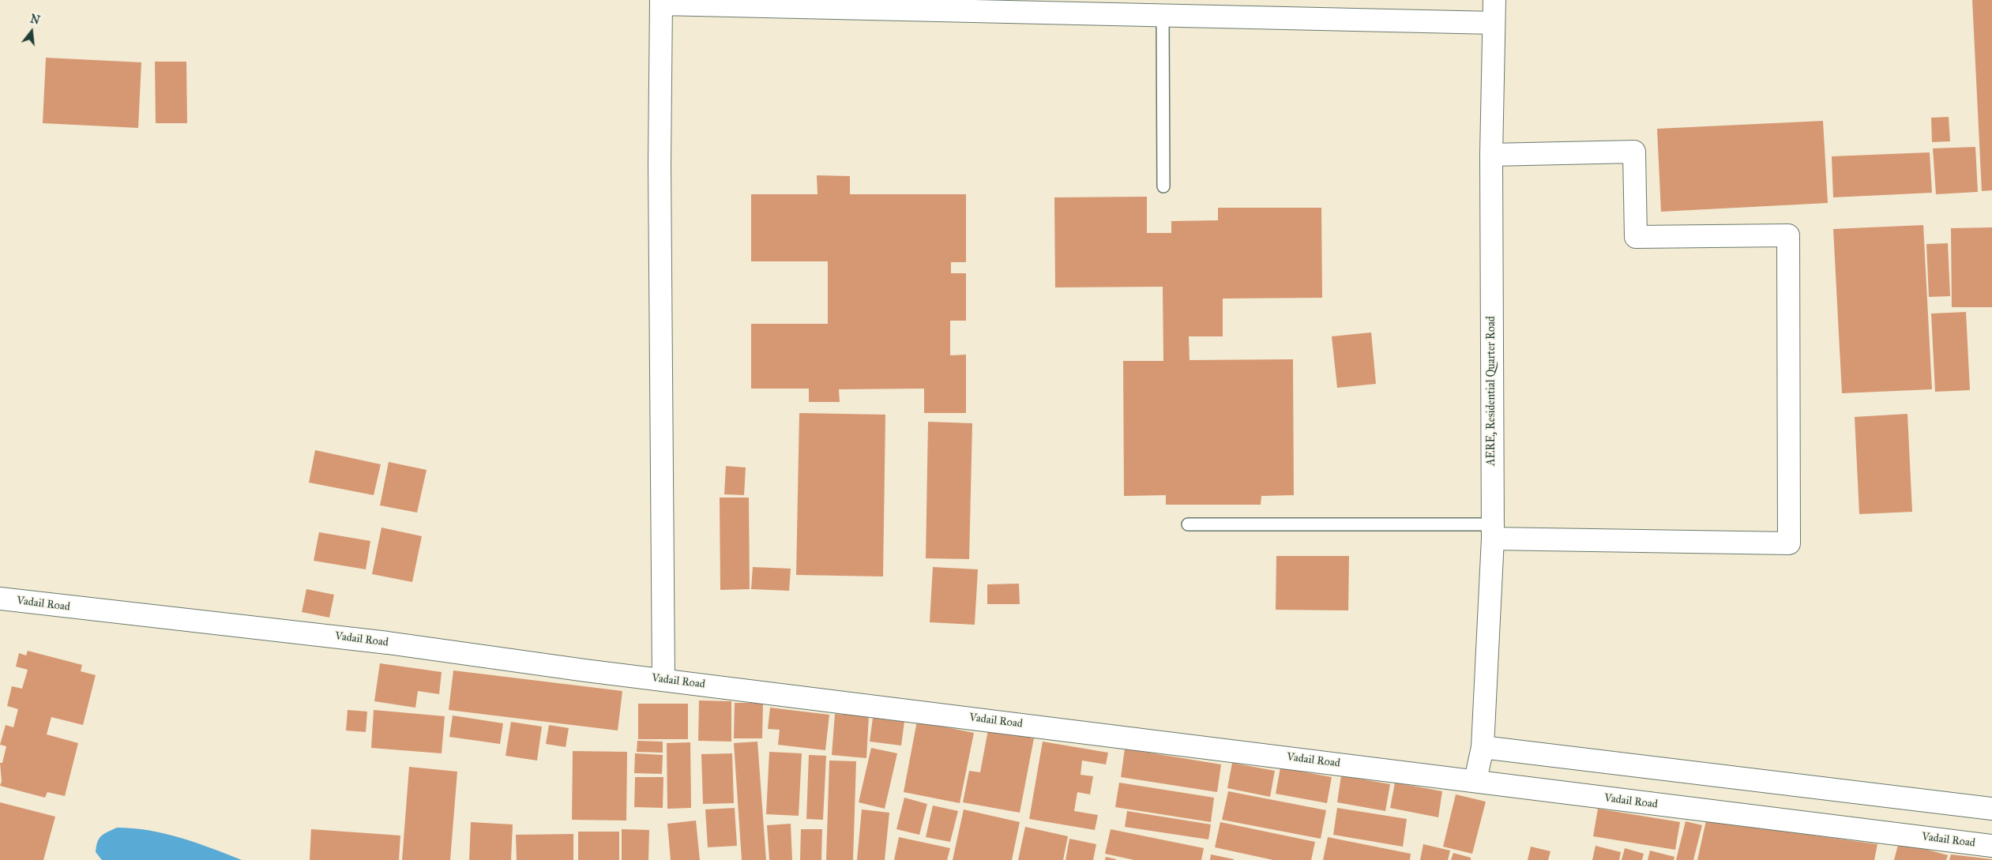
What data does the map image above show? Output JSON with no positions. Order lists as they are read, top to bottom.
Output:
{
  "streets": {
    "street": ["AERE, Residential Quarter Road", "Vadail Road"]
  },
  "crossings": [
    ["AERE, Residential Quarter Road", "Vadail Road"]
  ],
  "north": "top"
}
